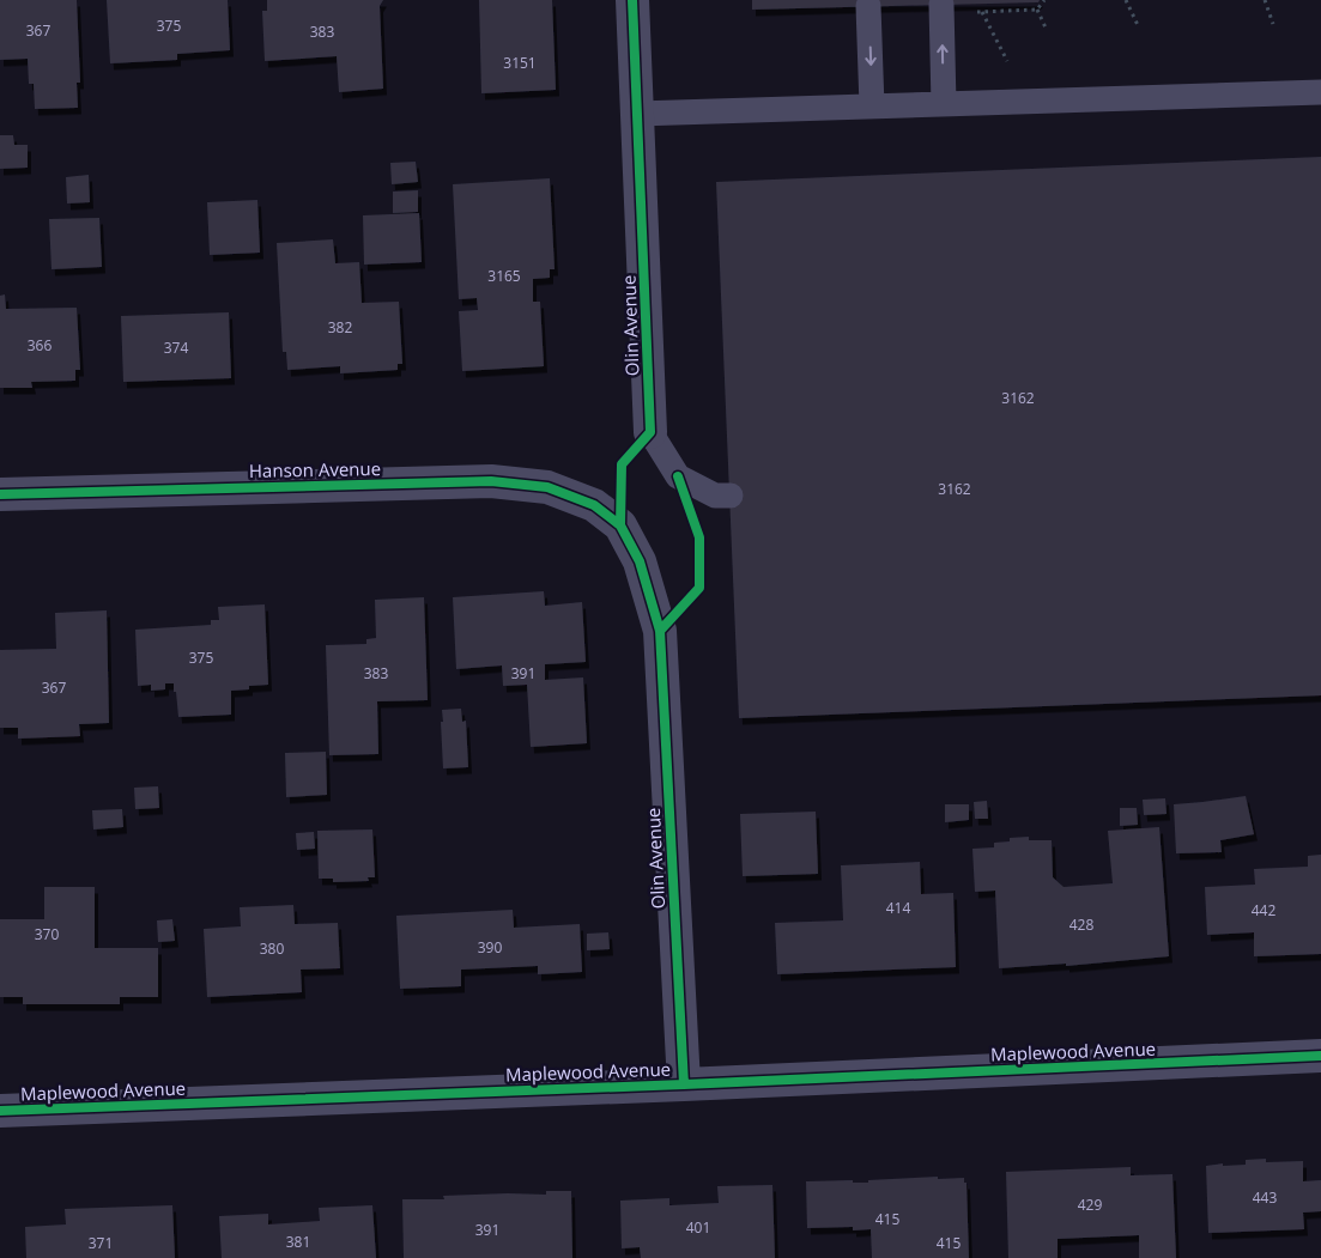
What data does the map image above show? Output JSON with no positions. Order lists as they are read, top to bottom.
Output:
{
  "streets": {
    "street": ["Olin Avenue", "Hanson Avenue", "Maplewood Avenue"]
  },
  "crossings": [
    ["Olin Avenue", "Hanson Avenue"],
    ["Olin Avenue", "Maplewood Avenue"]
  ],
  "house_numbers": [
    "375",
    "367",
    "383",
    "3151",
    "3165",
    "382",
    "366",
    "374",
    "3162",
    "3162",
    "375",
    "383",
    "391",
    "367",
    "414",
    "442",
    "428",
    "370",
    "390",
    "380",
    "443",
    "429",
    "415",
    "401",
    "391",
    "381",
    "371",
    "415"
  ]
}
